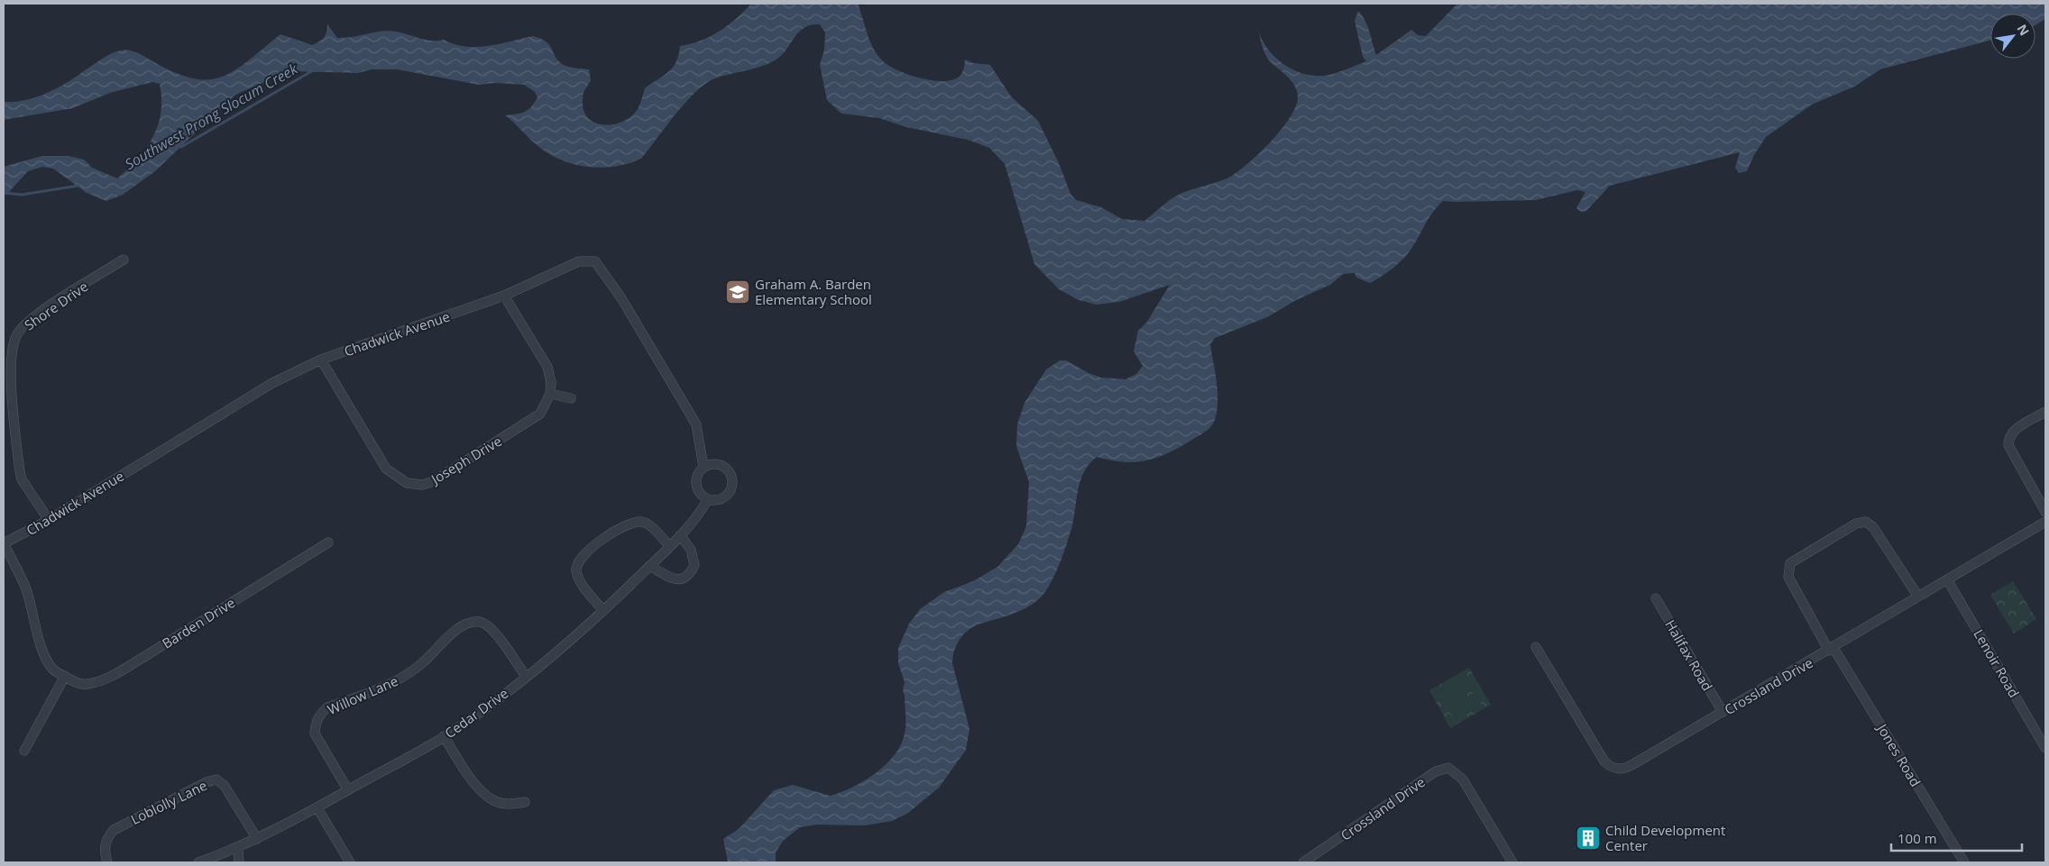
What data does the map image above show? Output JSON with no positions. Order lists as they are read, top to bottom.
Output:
{
  "streets": {
    "street": [
      "Shore Drive",
      "Chadwick Avenue",
      "Joseph Drive",
      "Barden Drive",
      "Halifax Road",
      "Lenoir Road",
      "Crossland Drive",
      "Willow Lane",
      "Cedar Drive",
      "Jones Road",
      "Loblolly Lane"
    ]
  },
  "crossings": [
    ["Shore Drive", "Chadwick Avenue"],
    ["Chadwick Avenue", "Joseph Drive"],
    ["Chadwick Avenue", "Barden Drive"],
    ["Chadwick Avenue", "Cedar Drive"],
    ["Halifax Road", "Crossland Drive"],
    ["Lenoir Road", "Crossland Drive"],
    ["Crossland Drive", "Jones Road"],
    ["Willow Lane", "Cedar Drive"],
    ["Cedar Drive", "Loblolly Lane"]
  ],
  "water": ["Southwest Prong Slocum Creek"],
  "places": {
    "school or university": ["Graham A. Barden Elementary School"],
    "building": ["Child Development Center"]
  },
  "scale_bar": "100 m",
  "north": "top right"
}
